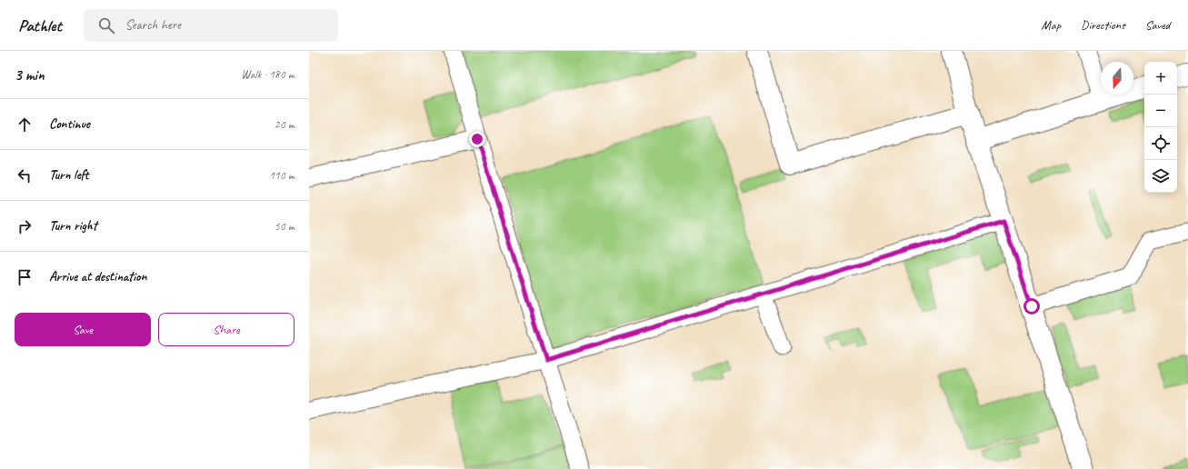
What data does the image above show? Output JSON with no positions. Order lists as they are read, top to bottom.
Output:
{
  "north": "bottom",
  "page": {
    "header": "Pathlet",
    "search": "Search here",
    "nav": ["Map", "Directions", "Saved"],
    "heading": ["3 min", "Walk · 180 m"],
    "map_buttons": ["+", "−"],
    "list": [
      ["Continue", "20 m"],
      ["Turn left", "110 m"],
      ["Turn right", "50 m"],
      "Arrive at destination"
    ],
    "buttons": ["Save", "Share"]
  }
}
